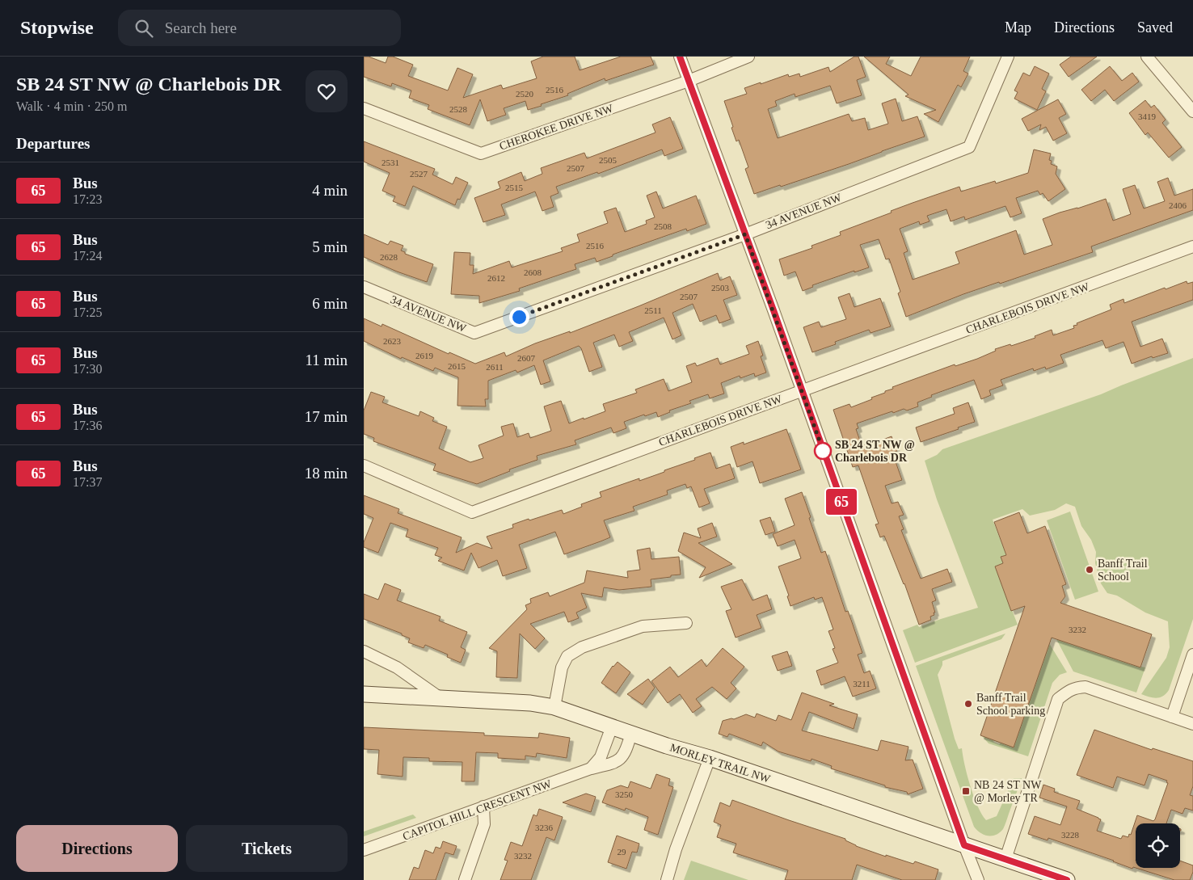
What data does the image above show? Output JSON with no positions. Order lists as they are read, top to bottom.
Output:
{
  "streets": {
    "street": [
      "CHEROKEE DRIVE NW",
      "34 AVENUE NW",
      "CHARLEBOIS DRIVE NW",
      "MORLEY TRAIL NW",
      "CAPITOL HILL CRESCENT NW"
    ]
  },
  "crossings": [
    ["MORLEY TRAIL NW", "CAPITOL HILL CRESCENT NW"]
  ],
  "places": {
    "other": ["SB 24 ST NW @ Charlebois DR", "Banff Trail School", "Banff Trail School parking"],
    "transit": ["NB 24 ST NW @ Morley TR"]
  },
  "lines": ["bus line 65"],
  "house_numbers": [
    "2516",
    "2520",
    "2528",
    "3419",
    "2505",
    "2531",
    "2507",
    "2527",
    "2515",
    "2406",
    "2508",
    "2516",
    "2628",
    "2608",
    "2612",
    "2503",
    "2507",
    "2511",
    "2623",
    "2619",
    "2607",
    "2615",
    "2611",
    "3232",
    "3211",
    "3250",
    "3236",
    "3228",
    "29",
    "3232"
  ],
  "page": {
    "header": "Stopwise",
    "search": "Search here",
    "nav": ["Map", "Directions", "Saved"],
    "heading": [
      ["SB 24 ST NW @ Charlebois DR", "Walk · 4 min · 250 m"],
      "Departures"
    ],
    "on_map": "65",
    "list": [
      {
        "mark": "65",
        "name": "Bus",
        "note": "17:23",
        "value": "4 min"
      },
      {
        "mark": "65",
        "name": "Bus",
        "note": "17:24",
        "value": "5 min"
      },
      {
        "mark": "65",
        "name": "Bus",
        "note": "17:25",
        "value": "6 min"
      },
      {
        "mark": "65",
        "name": "Bus",
        "note": "17:30",
        "value": "11 min"
      },
      {
        "mark": "65",
        "name": "Bus",
        "note": "17:36",
        "value": "17 min"
      },
      {
        "mark": "65",
        "name": "Bus",
        "note": "17:37",
        "value": "18 min"
      }
    ],
    "buttons": ["Directions", "Tickets"]
  }
}
